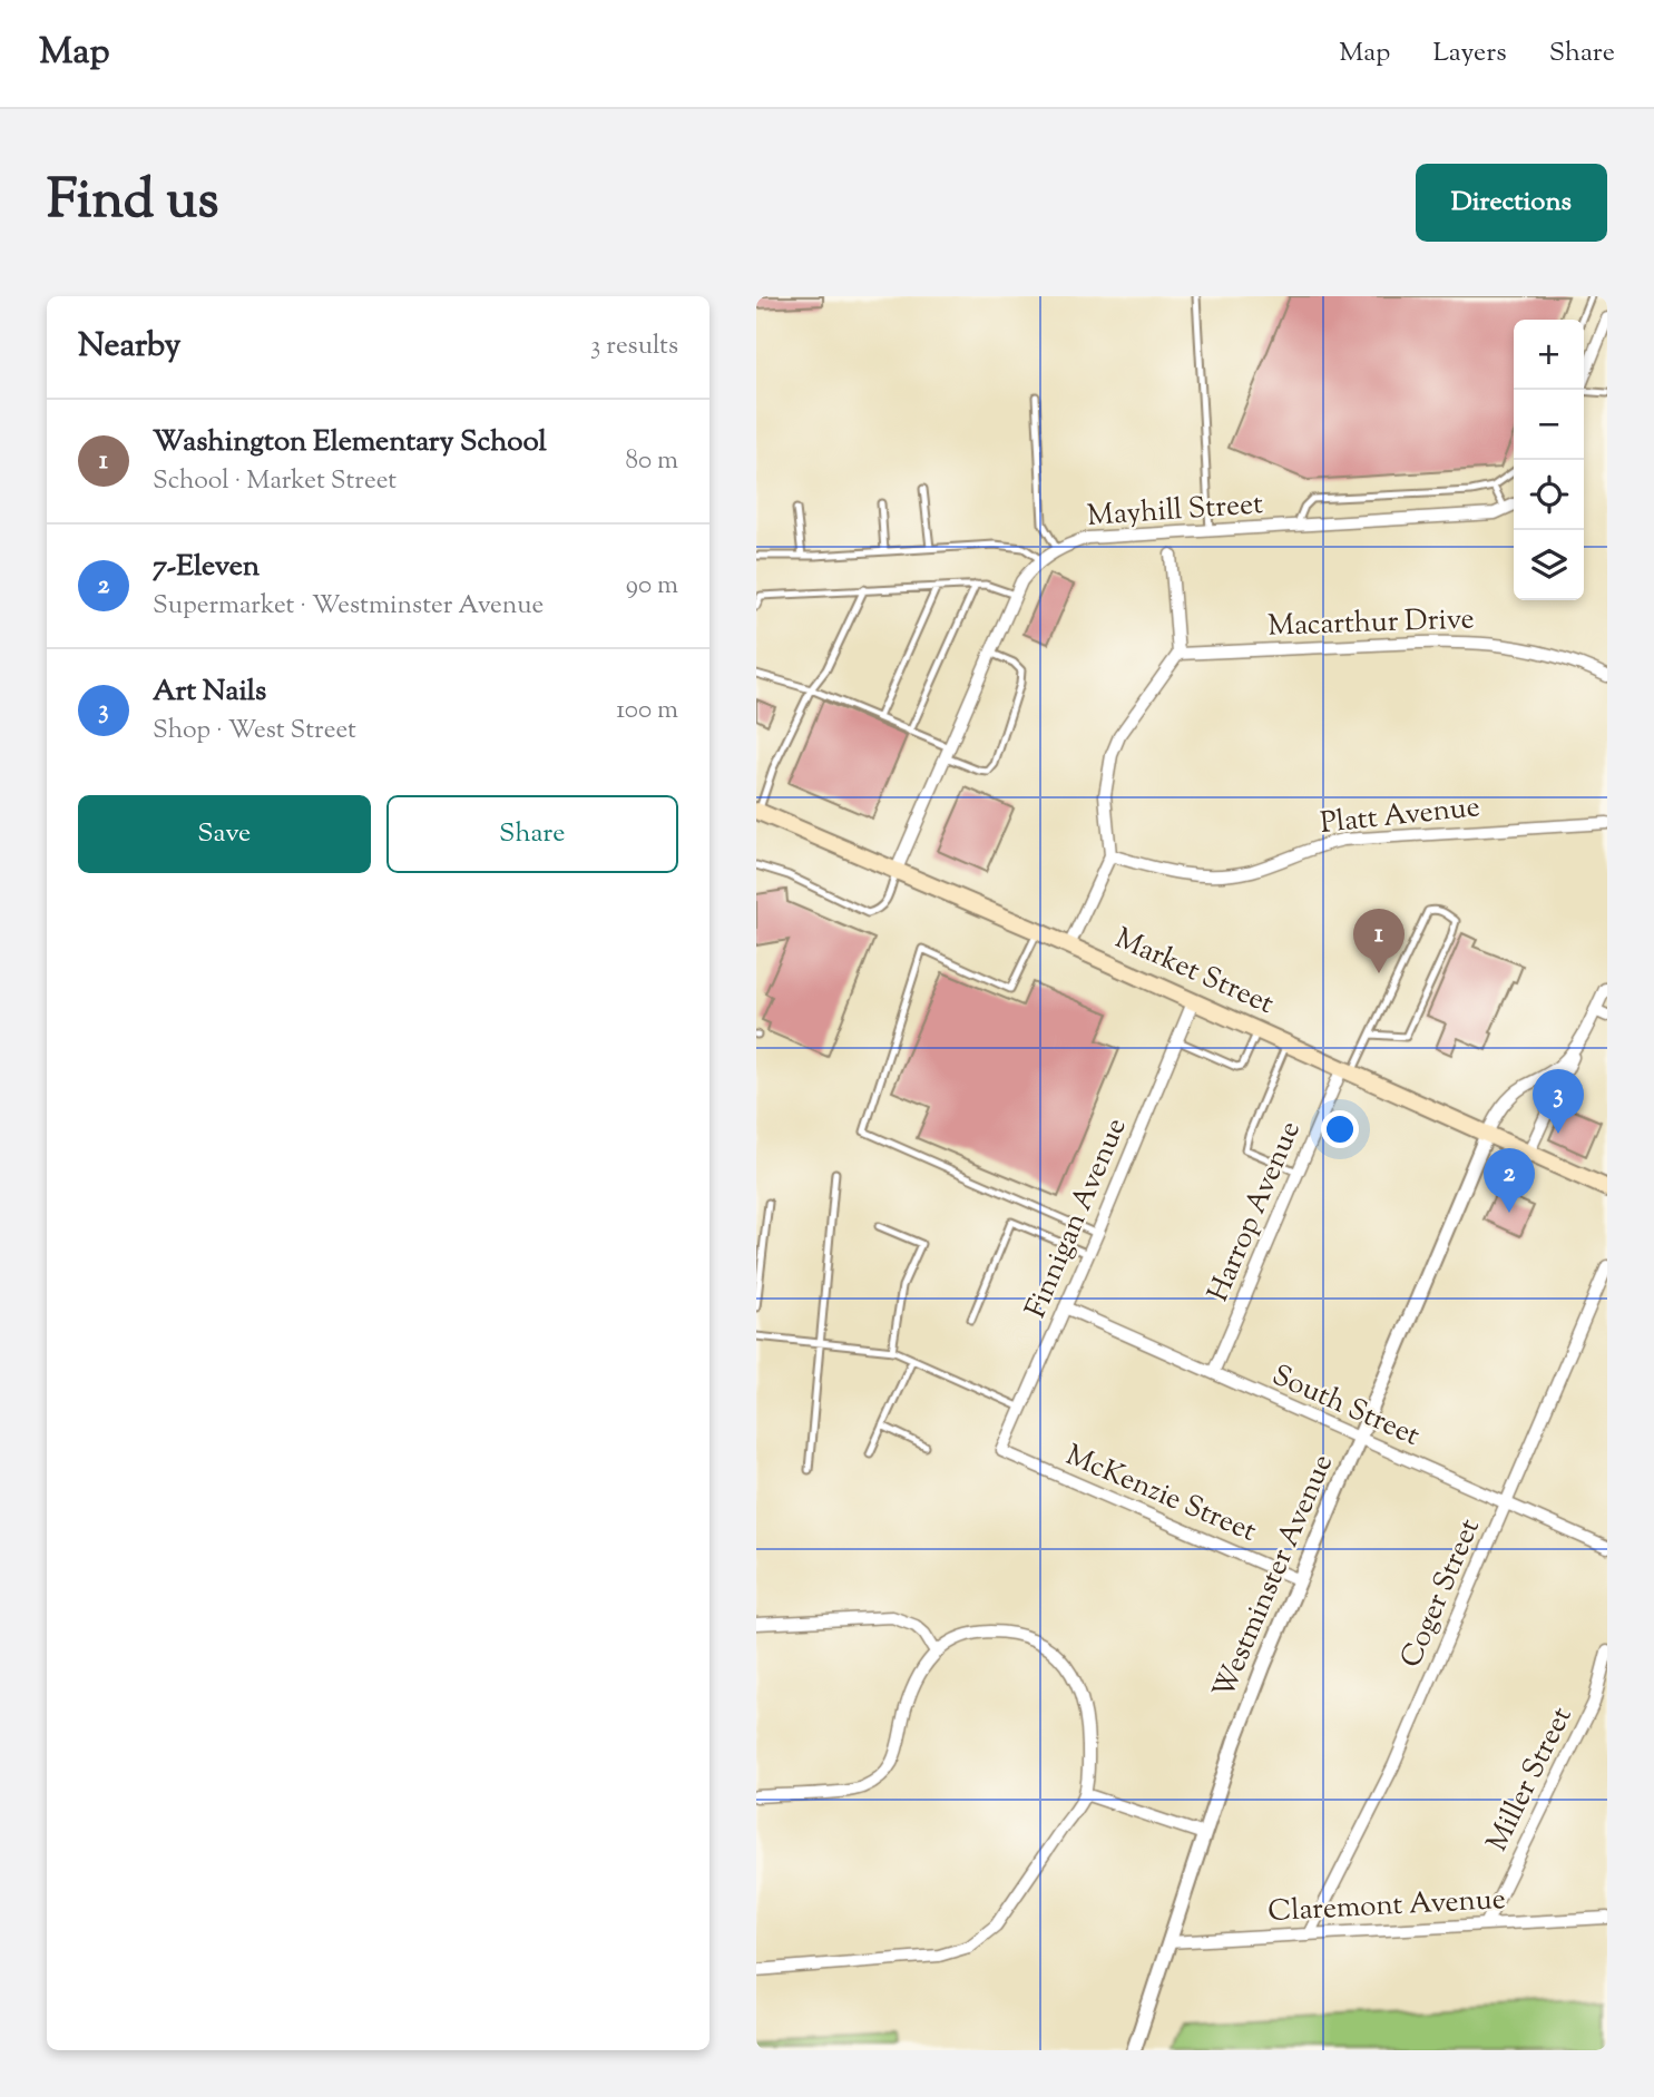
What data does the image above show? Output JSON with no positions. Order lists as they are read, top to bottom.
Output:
{
  "streets": {
    "main road": ["Market Street"],
    "street": [
      "Mayhill Street",
      "Macarthur Drive",
      "Platt Avenue",
      "Harrop Avenue",
      "Finnigan Avenue",
      "South Street",
      "McKenzie Street",
      "Westminster Avenue",
      "Coger Street",
      "Miller Street",
      "Claremont Avenue"
    ]
  },
  "crossings": [
    ["Mayhill Street", "Market Street"],
    ["Market Street", "Harrop Avenue"],
    ["Market Street", "Finnigan Avenue"],
    ["Market Street", "Westminster Avenue"],
    ["Harrop Avenue", "South Street"],
    ["Finnigan Avenue", "South Street"],
    ["Finnigan Avenue", "McKenzie Street"],
    ["South Street", "Westminster Avenue"],
    ["South Street", "Coger Street"],
    ["McKenzie Street", "Westminster Avenue"],
    ["Westminster Avenue", "Claremont Avenue"],
    ["Coger Street", "Claremont Avenue"],
    ["Miller Street", "Claremont Avenue"]
  ],
  "page": {
    "header": "Map",
    "nav": ["Map", "Layers", "Share"],
    "title": "Find us",
    "buttons": [
      "Directions",
      ["Save", "Share"]
    ],
    "heading": ["Nearby", "3 results"],
    "map_buttons": ["+", "−"],
    "list": [
      {
        "mark": "1",
        "name": "Washington Elementary School",
        "note": "School · Market Street",
        "value": "80 m"
      },
      {
        "mark": "2",
        "name": "7-Eleven",
        "note": "Supermarket · Westminster Avenue",
        "value": "90 m"
      },
      {
        "mark": "3",
        "name": "Art Nails",
        "note": "Shop · West Street",
        "value": "100 m"
      }
    ],
    "pins": ["1", "3", "2"]
  }
}
